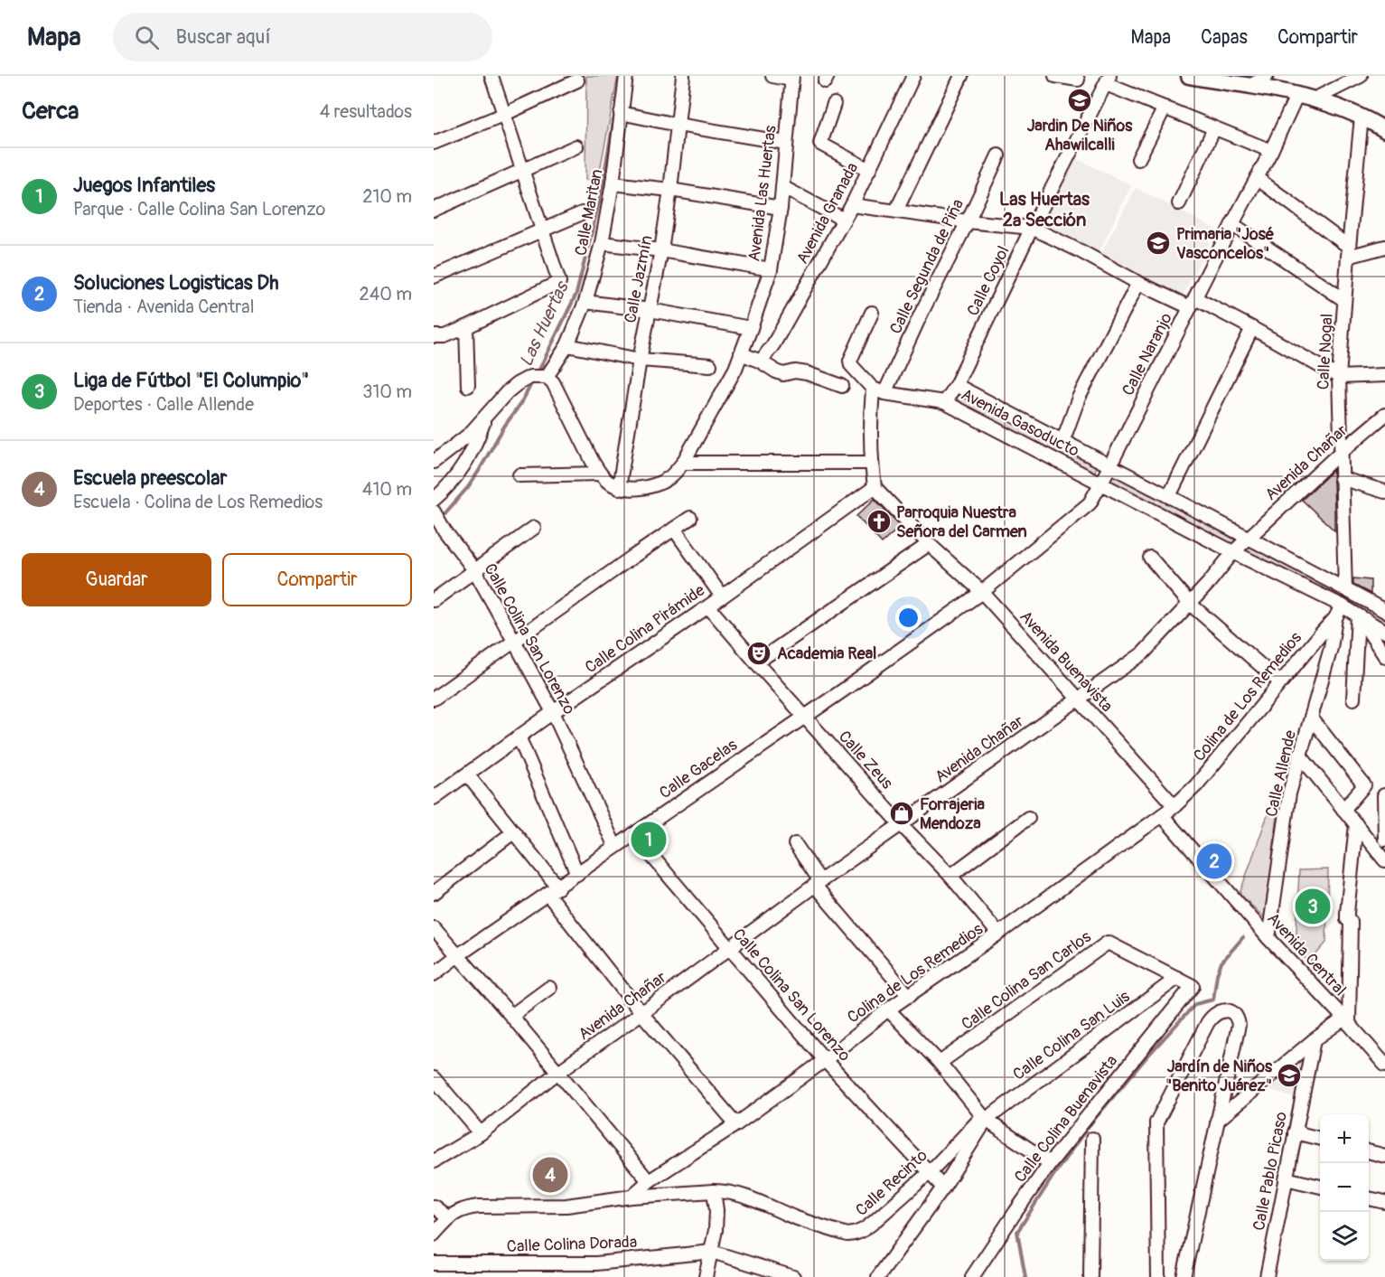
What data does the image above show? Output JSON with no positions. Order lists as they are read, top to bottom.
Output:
{
  "streets": {
    "street": [
      "Avenida Las Huertas",
      "Calle Maritan",
      "Avenida Granada",
      "Calle Segunda de Piña",
      "Calle Jazmín",
      "Calle Coyol",
      "Calle Nogal",
      "Calle Naranjo",
      "Avenida Gasoducto",
      "Avenida Chañar",
      "Calle Colina Pirámide",
      "Calle Colina San Lorenzo",
      "Avenida Buenavista",
      "Colina de Los Remedios",
      "Calle Zeus",
      "Calle Gacelas",
      "Calle Allende",
      "Avenida Central",
      "Calle Colina San Carlos",
      "Calle Colina San Luis",
      "Calle Colina Buenavista",
      "Calle Pablo Picaso",
      "Calle Recinto",
      "Calle Colina Dorada"
    ]
  },
  "crossings": [
    ["Avenida Las Huertas", "Calle Jazmín"],
    ["Calle Coyol", "Avenida Gasoducto"],
    ["Calle Nogal", "Avenida Gasoducto"],
    ["Calle Nogal", "Avenida Chañar"],
    ["Calle Naranjo", "Avenida Gasoducto"],
    ["Calle Naranjo", "Avenida Buenavista"],
    ["Calle Naranjo", "Calle Gacelas"],
    ["Avenida Gasoducto", "Avenida Chañar"],
    ["Avenida Gasoducto", "Colina de Los Remedios"],
    ["Avenida Chañar", "Calle Colina San Lorenzo"],
    ["Avenida Chañar", "Avenida Buenavista"],
    ["Avenida Chañar", "Calle Zeus"],
    ["Calle Colina Pirámide", "Calle Colina San Lorenzo"],
    ["Calle Colina Pirámide", "Avenida Buenavista"],
    ["Calle Colina Pirámide", "Calle Zeus"],
    ["Calle Colina San Lorenzo", "Colina de Los Remedios"],
    ["Calle Colina San Lorenzo", "Calle Gacelas"],
    ["Calle Colina San Lorenzo", "Calle Recinto"],
    ["Avenida Buenavista", "Colina de Los Remedios"],
    ["Avenida Buenavista", "Calle Gacelas"],
    ["Colina de Los Remedios", "Calle Zeus"],
    ["Colina de Los Remedios", "Calle Allende"],
    ["Colina de Los Remedios", "Avenida Central"],
    ["Colina de Los Remedios", "Calle Recinto"],
    ["Calle Zeus", "Calle Gacelas"],
    ["Calle Allende", "Avenida Central"],
    ["Calle Colina San Carlos", "Calle Colina San Luis"],
    ["Calle Colina San Carlos", "Calle Colina Buenavista"],
    ["Calle Colina San Luis", "Calle Recinto"]
  ],
  "districts": ["Las Huertas 2ª Sección"],
  "water": ["Las Huertas"],
  "places": {
    "school or university": ["Jardin De Niños Ahawilcalli", "Primaria \"José Vasconcelos\"", "Jardín de Niños \"Benito Juárez\""],
    "church": ["Parroquia Nuestra Señora del Carmen"],
    "theatre": ["Academia Real"],
    "shop": ["Forrajeria Mendoza"]
  },
  "page": {
    "header": "Mapa",
    "search": "Buscar aquí",
    "nav": ["Mapa", "Capas", "Compartir"],
    "heading": ["Cerca", "4 resultados"],
    "list": [
      {
        "mark": "1",
        "name": "Juegos Infantiles",
        "note": "Parque · Calle Colina San Lorenzo",
        "value": "210 m"
      },
      {
        "mark": "2",
        "name": "Soluciones Logisticas Dh",
        "note": "Tienda · Avenida Central",
        "value": "240 m"
      },
      {
        "mark": "3",
        "name": "Liga de Fútbol \"El Columpio\"",
        "note": "Deportes · Calle Allende",
        "value": "310 m"
      },
      {
        "mark": "4",
        "name": "Escuela preescolar",
        "note": "Escuela · Colina de Los Remedios",
        "value": "410 m"
      }
    ],
    "buttons": ["Guardar", "Compartir"],
    "pins": [
      "1",
      "2",
      "3",
      "4"
    ],
    "map_buttons": ["+", "−"]
  }
}
